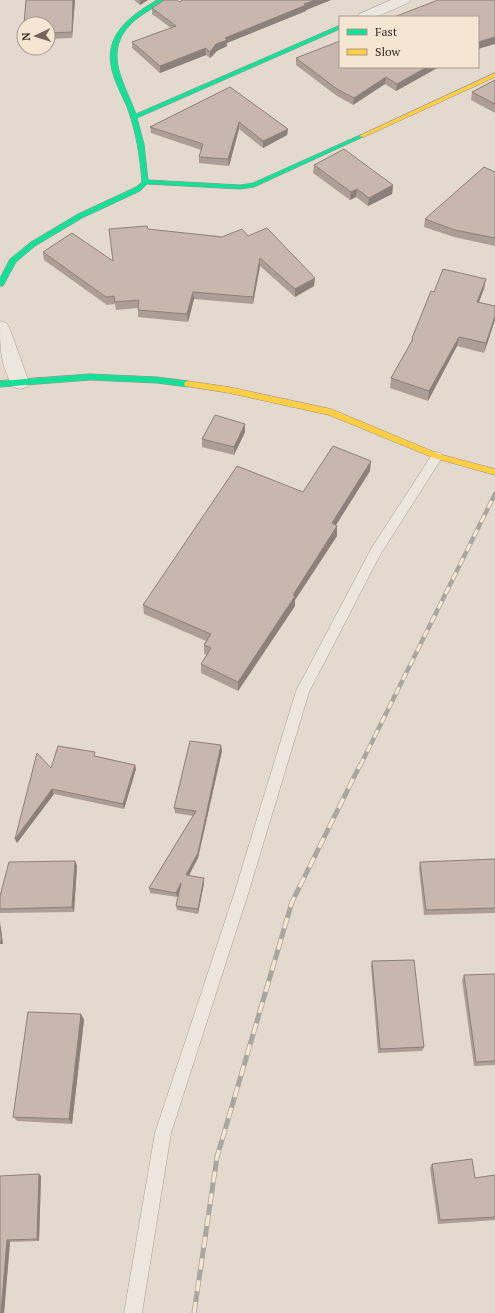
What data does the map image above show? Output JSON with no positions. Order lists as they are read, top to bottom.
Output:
{
  "legend": ["Fast", "Slow"],
  "north": "left"
}
